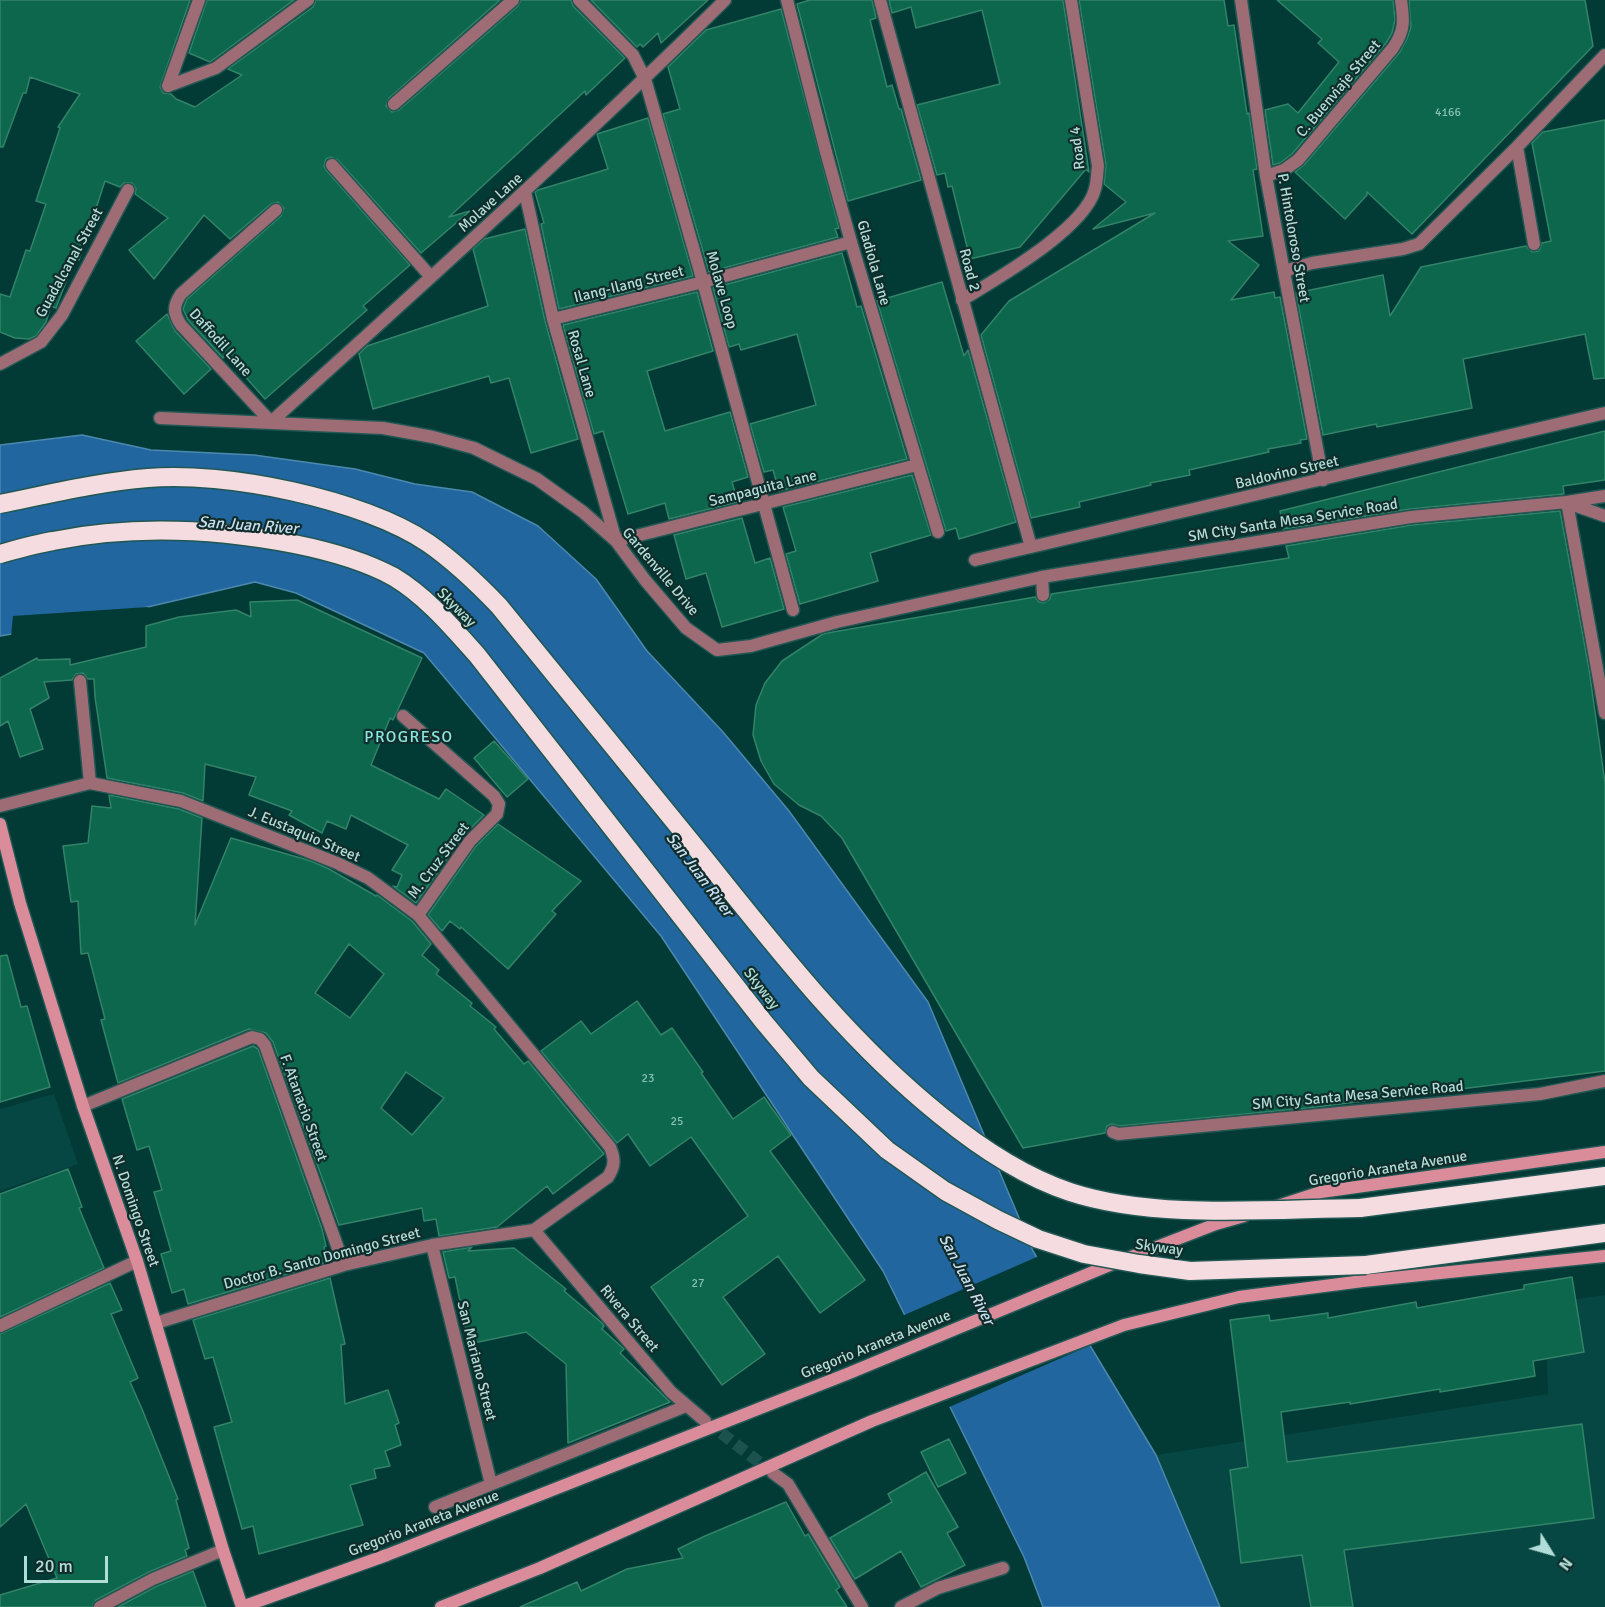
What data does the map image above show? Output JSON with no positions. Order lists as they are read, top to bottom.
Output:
{
  "streets": {
    "highway": ["Skyway"],
    "main road": ["Gregorio Araneta Avenue", "N. Domingo Street"],
    "street": [
      "C. Buenviaje Street",
      "Road 4",
      "Molave Lane",
      "P. Hintoloroso Street",
      "Guadalcanal Street",
      "Gladiola Lane",
      "Road 2",
      "Ilang-Ilang Street",
      "Molave Loop",
      "Daffodil Lane",
      "Rosal Lane",
      "Baldovino Street",
      "Sampaguita Lane",
      "SM City Santa Mesa Service Road",
      "Gardenville Drive",
      "J. Eustaquio Street",
      "M. Cruz Street",
      "F. Atanacio Street",
      "Doctor B. Santo Domingo Street",
      "Rivera Street",
      "San Mariano Street"
    ]
  },
  "crossings": [
    ["C. Buenviaje Street", "P. Hintoloroso Street"],
    ["Road 4", "Road 2"],
    ["Molave Lane", "Molave Loop"],
    ["Molave Lane", "Daffodil Lane"],
    ["Molave Lane", "Rosal Lane"],
    ["Molave Lane", "Gardenville Drive"],
    ["P. Hintoloroso Street", "Baldovino Street"],
    ["Gladiola Lane", "Ilang-Ilang Street"],
    ["Gladiola Lane", "Sampaguita Lane"],
    ["Road 2", "Baldovino Street"],
    ["Ilang-Ilang Street", "Molave Loop"],
    ["Ilang-Ilang Street", "Rosal Lane"],
    ["Molave Loop", "Sampaguita Lane"],
    ["Daffodil Lane", "Gardenville Drive"],
    ["Rosal Lane", "Sampaguita Lane"],
    ["Rosal Lane", "Gardenville Drive"],
    ["Sampaguita Lane", "Gardenville Drive"],
    ["SM City Santa Mesa Service Road", "Gardenville Drive"],
    ["J. Eustaquio Street", "M. Cruz Street"],
    ["J. Eustaquio Street", "Doctor B. Santo Domingo Street"],
    ["F. Atanacio Street", "N. Domingo Street"],
    ["F. Atanacio Street", "Doctor B. Santo Domingo Street"],
    ["Gregorio Araneta Avenue", "N. Domingo Street"],
    ["N. Domingo Street", "Doctor B. Santo Domingo Street"],
    ["Doctor B. Santo Domingo Street", "Rivera Street"],
    ["Doctor B. Santo Domingo Street", "San Mariano Street"]
  ],
  "districts": ["PROGRESO"],
  "water": ["San Juan River"],
  "house_numbers": [
    "4166",
    "23",
    "25",
    "27"
  ],
  "scale_bar": "20 m",
  "north": "bottom right"
}
